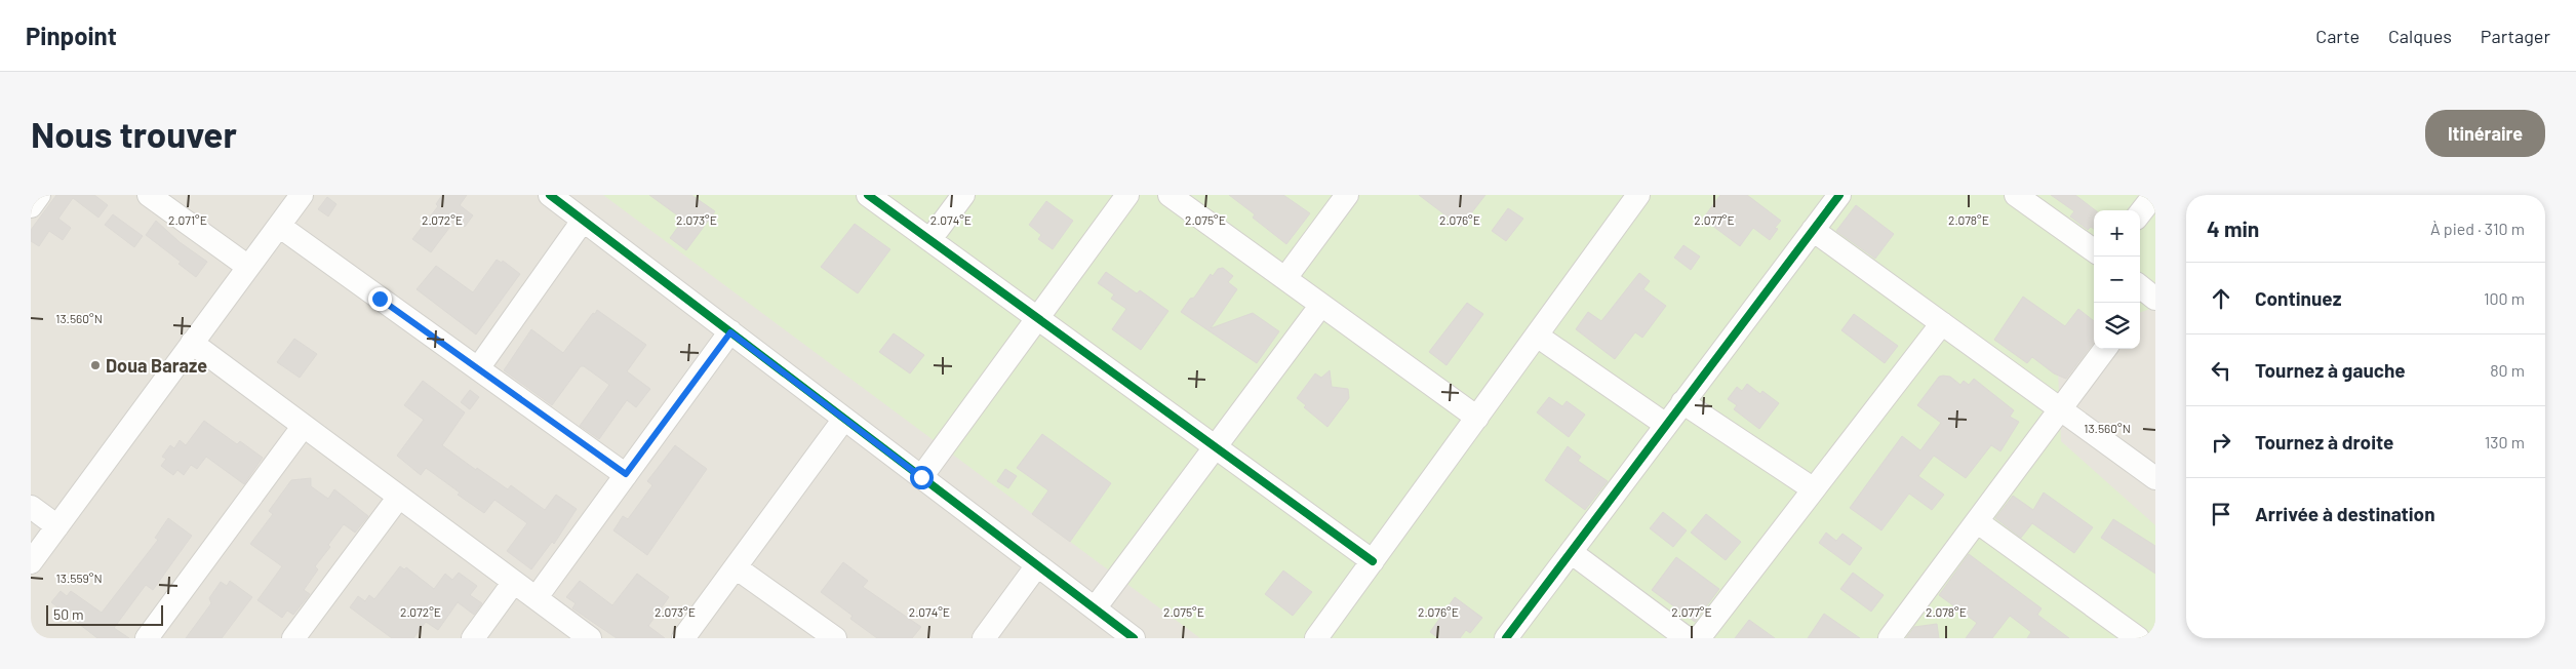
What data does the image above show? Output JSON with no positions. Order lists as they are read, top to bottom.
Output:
{
  "places": ["Doua Baraze"],
  "scale_bar": "50 m",
  "page": {
    "header": "Pinpoint",
    "nav": ["Carte", "Calques", "Partager"],
    "buttons": "Itinéraire",
    "title": "Nous trouver",
    "heading": ["4 min", "À pied · 310 m"],
    "map_buttons": ["+", "−"],
    "list": [
      ["Continuez", "100 m"],
      ["Tournez à gauche", "80 m"],
      ["Tournez à droite", "130 m"],
      "Arrivée à destination"
    ],
    "scale": "50 m"
  },
  "coordinates": [
    "2.071°E",
    "2.072°E",
    "2.073°E",
    "2.074°E",
    "2.075°E",
    "2.076°E",
    "2.077°E",
    "2.078°E",
    "13.560°N",
    "13.559°N"
  ]
}
